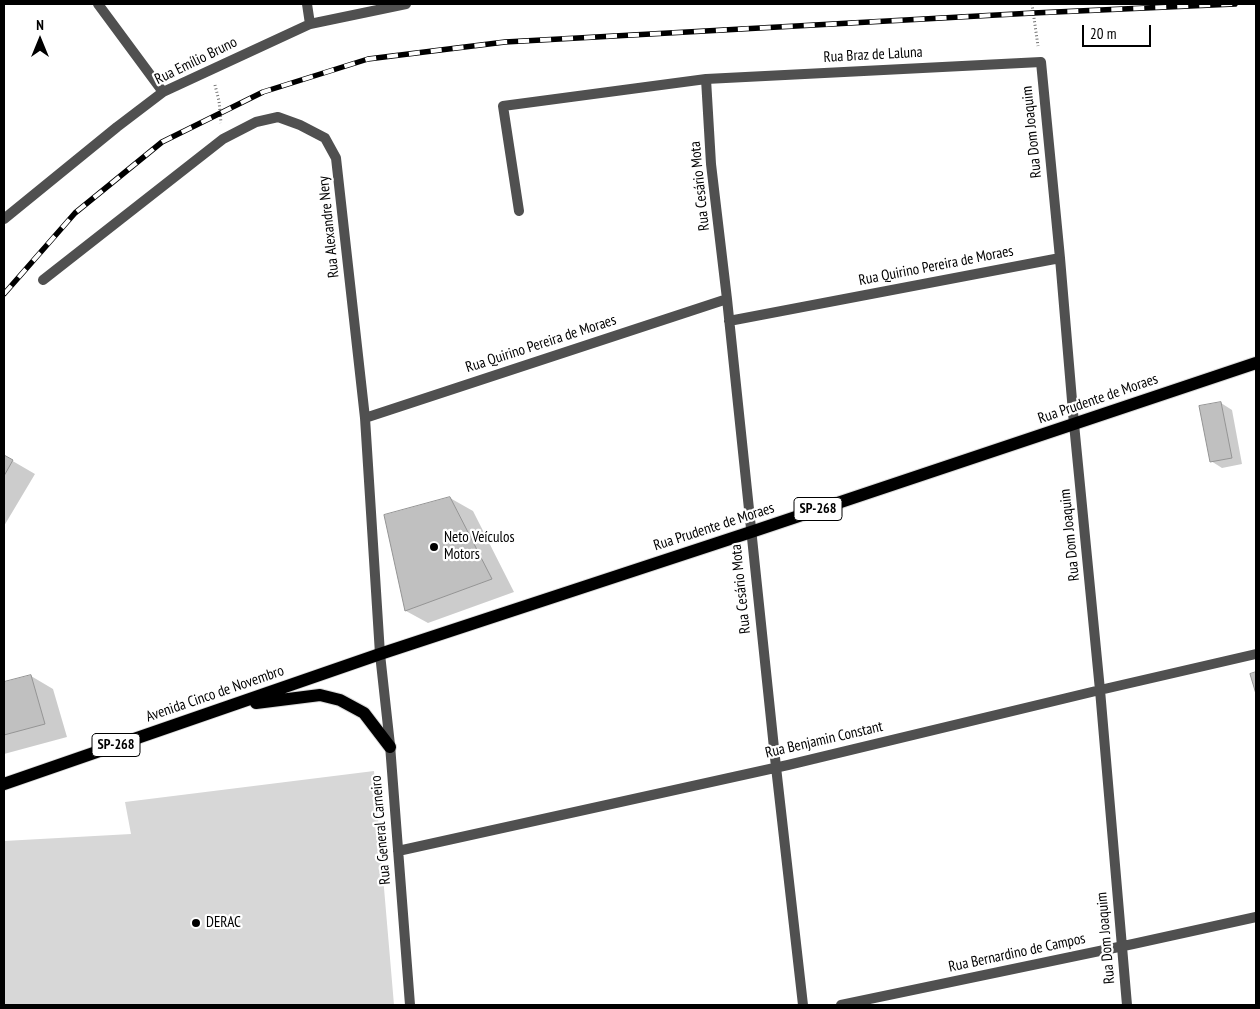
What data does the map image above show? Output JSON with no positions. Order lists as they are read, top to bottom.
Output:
{
  "streets": {
    "main road": ["Rua Prudente de Moraes", "SP-268", "Avenida Cinco de Novembro"],
    "street": [
      "Rua Braz de Laluna",
      "Rua Emílio Bruno",
      "Rua Dom Joaquim",
      "Rua Cesário Mota",
      "Rua Alexandre Nery",
      "Rua Quirino Pereira de Moraes",
      "Rua Benjamin Constant",
      "Rua General Carneiro",
      "Rua Bernardino de Campos"
    ]
  },
  "crossings": [
    ["Rua Braz de Laluna", "Rua Dom Joaquim"],
    ["Rua Braz de Laluna", "Rua Cesário Mota"],
    ["Rua Dom Joaquim", "Rua Quirino Pereira de Moraes"],
    ["Rua Dom Joaquim", "Rua Prudente de Moraes"],
    ["Rua Dom Joaquim", "Rua Benjamin Constant"],
    ["Rua Dom Joaquim", "Rua Bernardino de Campos"],
    ["Rua Cesário Mota", "Rua Quirino Pereira de Moraes"],
    ["Rua Cesário Mota", "Rua Prudente de Moraes"],
    ["Rua Cesário Mota", "Rua Benjamin Constant"],
    ["Rua Alexandre Nery", "Rua Quirino Pereira de Moraes"],
    ["Rua Alexandre Nery", "Rua Prudente de Moraes"],
    ["Rua Alexandre Nery", "Avenida Cinco de Novembro"],
    ["Rua Alexandre Nery", "Rua General Carneiro"],
    ["Rua Prudente de Moraes", "Avenida Cinco de Novembro"],
    ["Rua Prudente de Moraes", "Rua General Carneiro"],
    ["Avenida Cinco de Novembro", "Rua General Carneiro"],
    ["Rua Benjamin Constant", "Rua General Carneiro"]
  ],
  "places": ["Neto Veículos Motors", "DERAC"],
  "scale_bar": "20 m",
  "north": "top"
}
